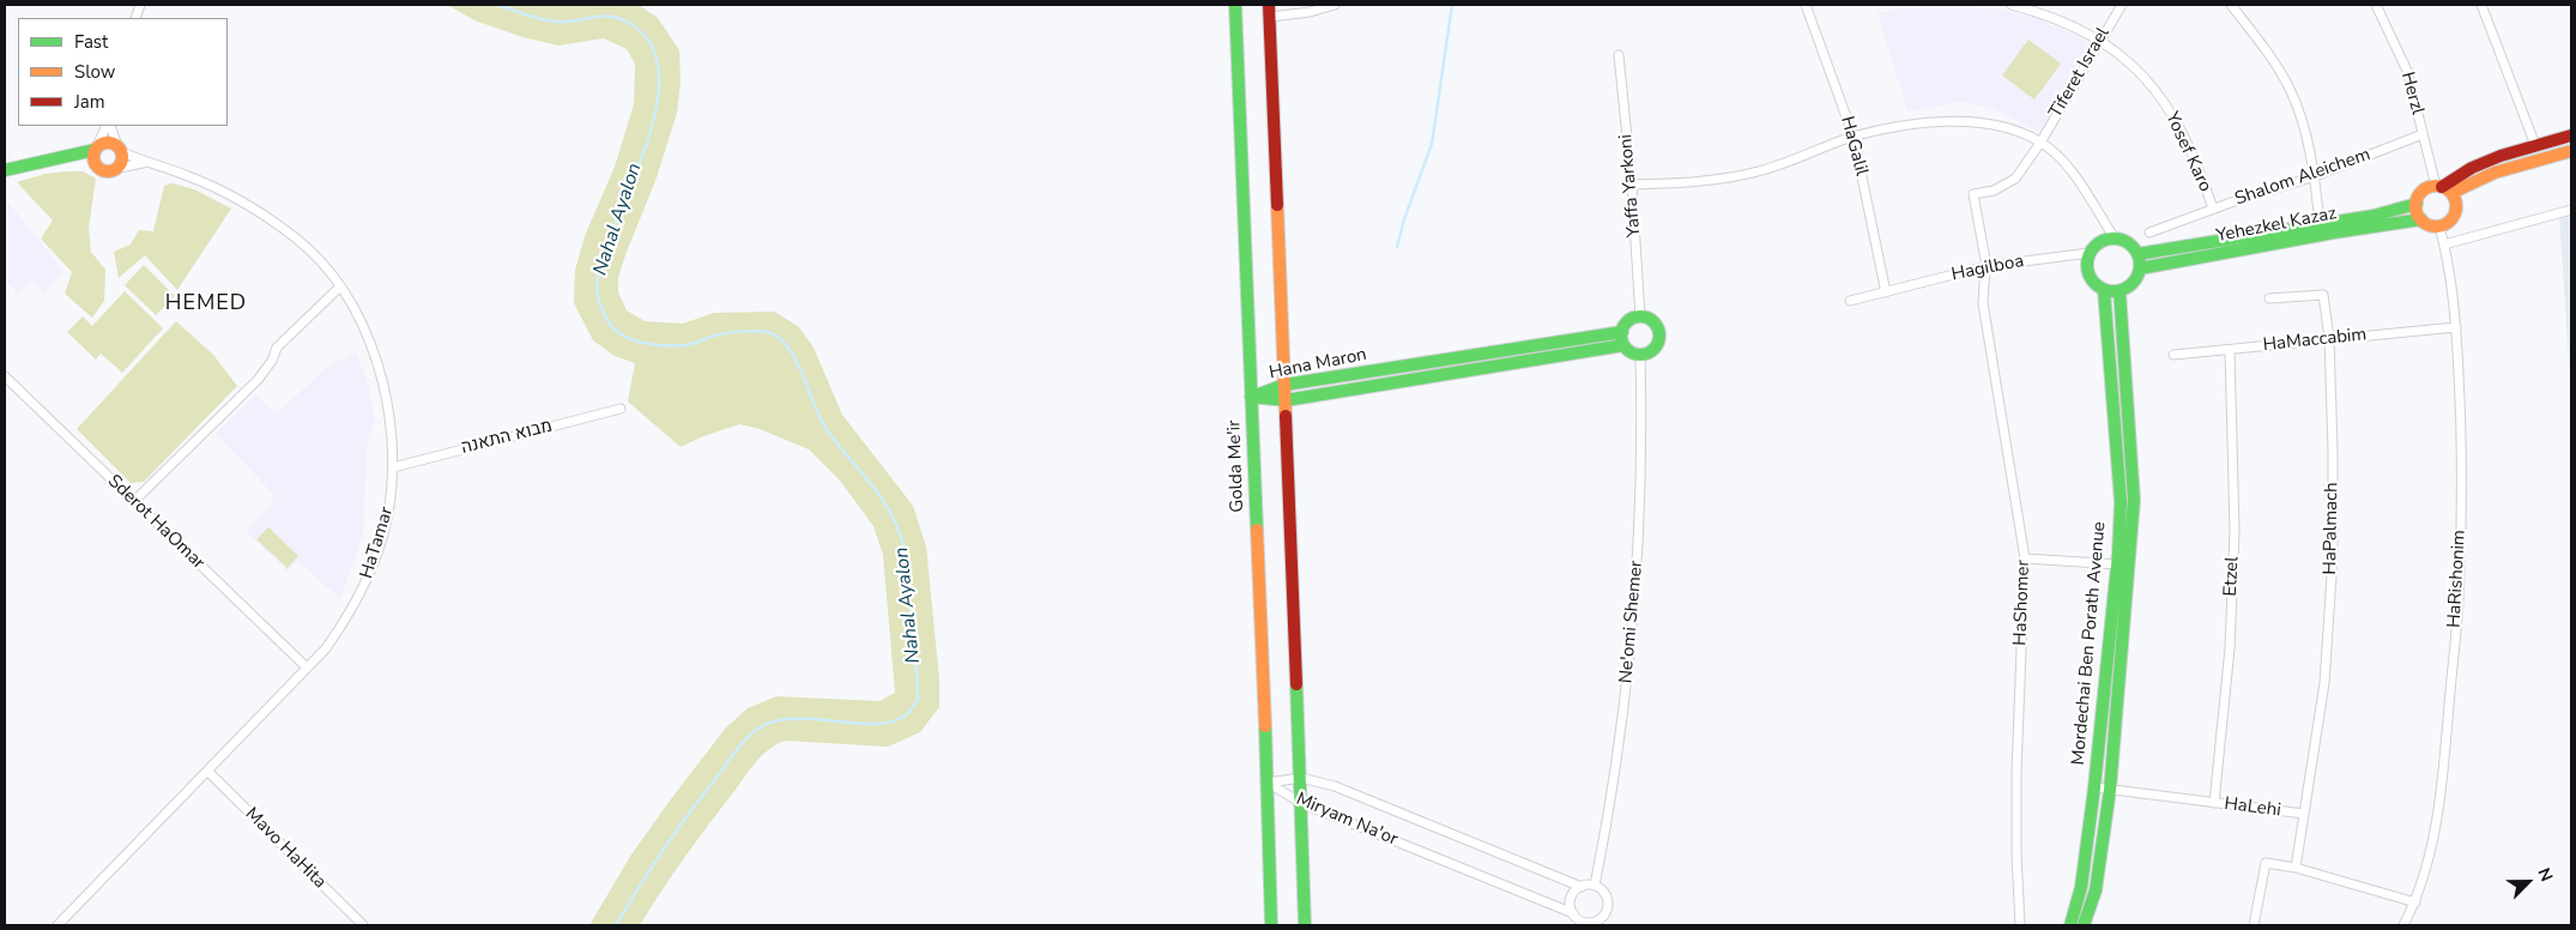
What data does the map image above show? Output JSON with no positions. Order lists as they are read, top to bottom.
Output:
{
  "streets": {
    "street": [
      "Tiferet Israel",
      "Herzl",
      "HaGalil",
      "Yosef Karo",
      "Shalom Aleichem",
      "Yaffa Yarkoni",
      "Yehezkel Kazaz",
      "Hagilboa",
      "HaMaccabim",
      "Hana Maron",
      "מבוא התאנה",
      "Golda Me'ir",
      "Sderot HaOmar",
      "HaPalmach",
      "HaTamar",
      "Etzel",
      "HaRishonim",
      "HaShomer",
      "Ne'omi Shemer",
      "Mordechai Ben Porath Avenue",
      "HaLehi",
      "Miryam Na'or",
      "Mavo HaHita"
    ]
  },
  "crossings": [
    ["Tiferet Israel", "Yosef Karo"],
    ["Tiferet Israel", "Hagilboa"],
    ["Tiferet Israel", "HaShomer"],
    ["Herzl", "Shalom Aleichem"],
    ["Herzl", "Yehezkel Kazaz"],
    ["Herzl", "HaRishonim"],
    ["HaGalil", "Hagilboa"],
    ["Yosef Karo", "Shalom Aleichem"],
    ["Yaffa Yarkoni", "Hana Maron"],
    ["Yaffa Yarkoni", "Ne'omi Shemer"],
    ["Yehezkel Kazaz", "Hagilboa"],
    ["Yehezkel Kazaz", "HaRishonim"],
    ["Yehezkel Kazaz", "Mordechai Ben Porath Avenue"],
    ["Hagilboa", "HaShomer"],
    ["Hagilboa", "Mordechai Ben Porath Avenue"],
    ["HaMaccabim", "HaPalmach"],
    ["HaMaccabim", "Etzel"],
    ["HaMaccabim", "HaRishonim"],
    ["Hana Maron", "Golda Me'ir"],
    ["Hana Maron", "Ne'omi Shemer"],
    ["מבוא התאנה", "HaTamar"],
    ["Golda Me'ir", "Miryam Na'or"],
    ["Sderot HaOmar", "HaTamar"],
    ["HaPalmach", "HaLehi"],
    ["HaTamar", "Mavo HaHita"],
    ["Etzel", "HaLehi"],
    ["Ne'omi Shemer", "Miryam Na'or"],
    ["Mordechai Ben Porath Avenue", "HaLehi"]
  ],
  "districts": ["HEMED"],
  "water": ["Nahal Ayalon"],
  "legend": ["Fast", "Slow", "Jam"],
  "north": "top right"
}
